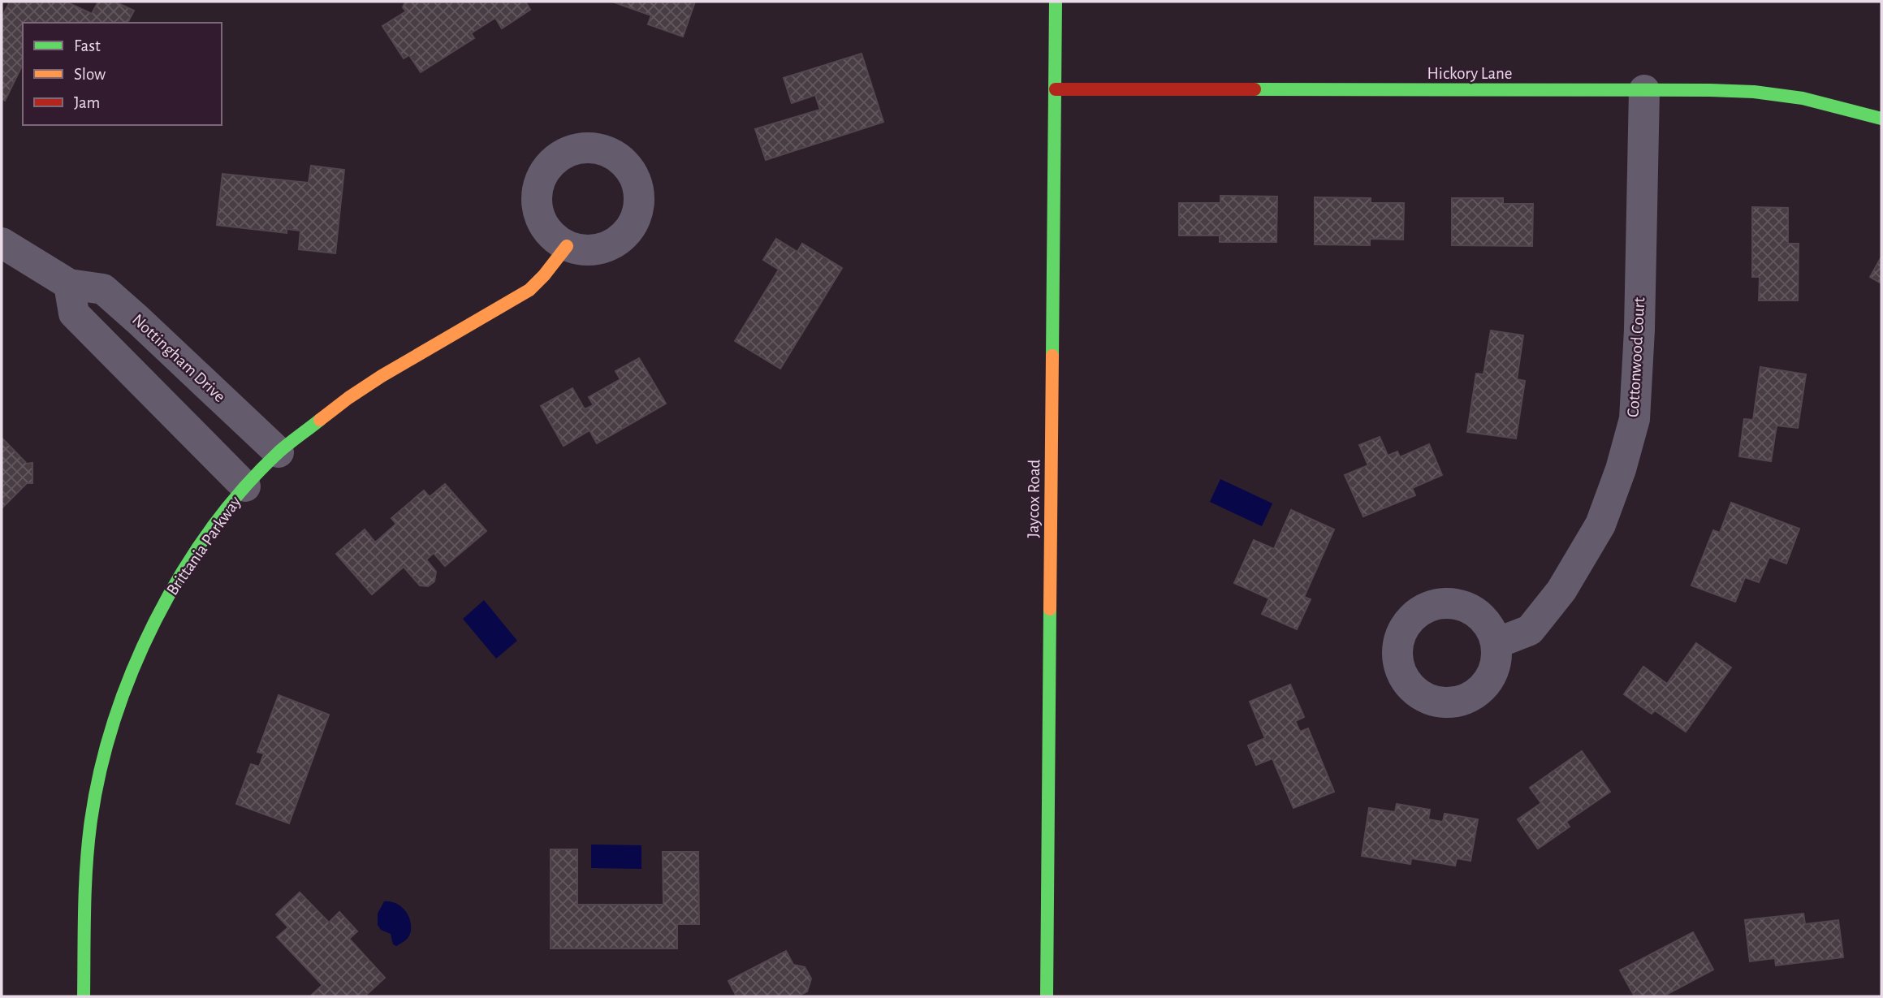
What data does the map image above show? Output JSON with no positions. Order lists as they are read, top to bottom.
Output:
{
  "streets": {
    "street": [
      "Hickory Lane",
      "Cottonwood Court",
      "Nottingham Drive",
      "Jaycox Road",
      "Brittania Parkway"
    ]
  },
  "crossings": [
    ["Hickory Lane", "Cottonwood Court"],
    ["Hickory Lane", "Jaycox Road"],
    ["Nottingham Drive", "Brittania Parkway"]
  ],
  "legend": ["Fast", "Slow", "Jam"]
}
